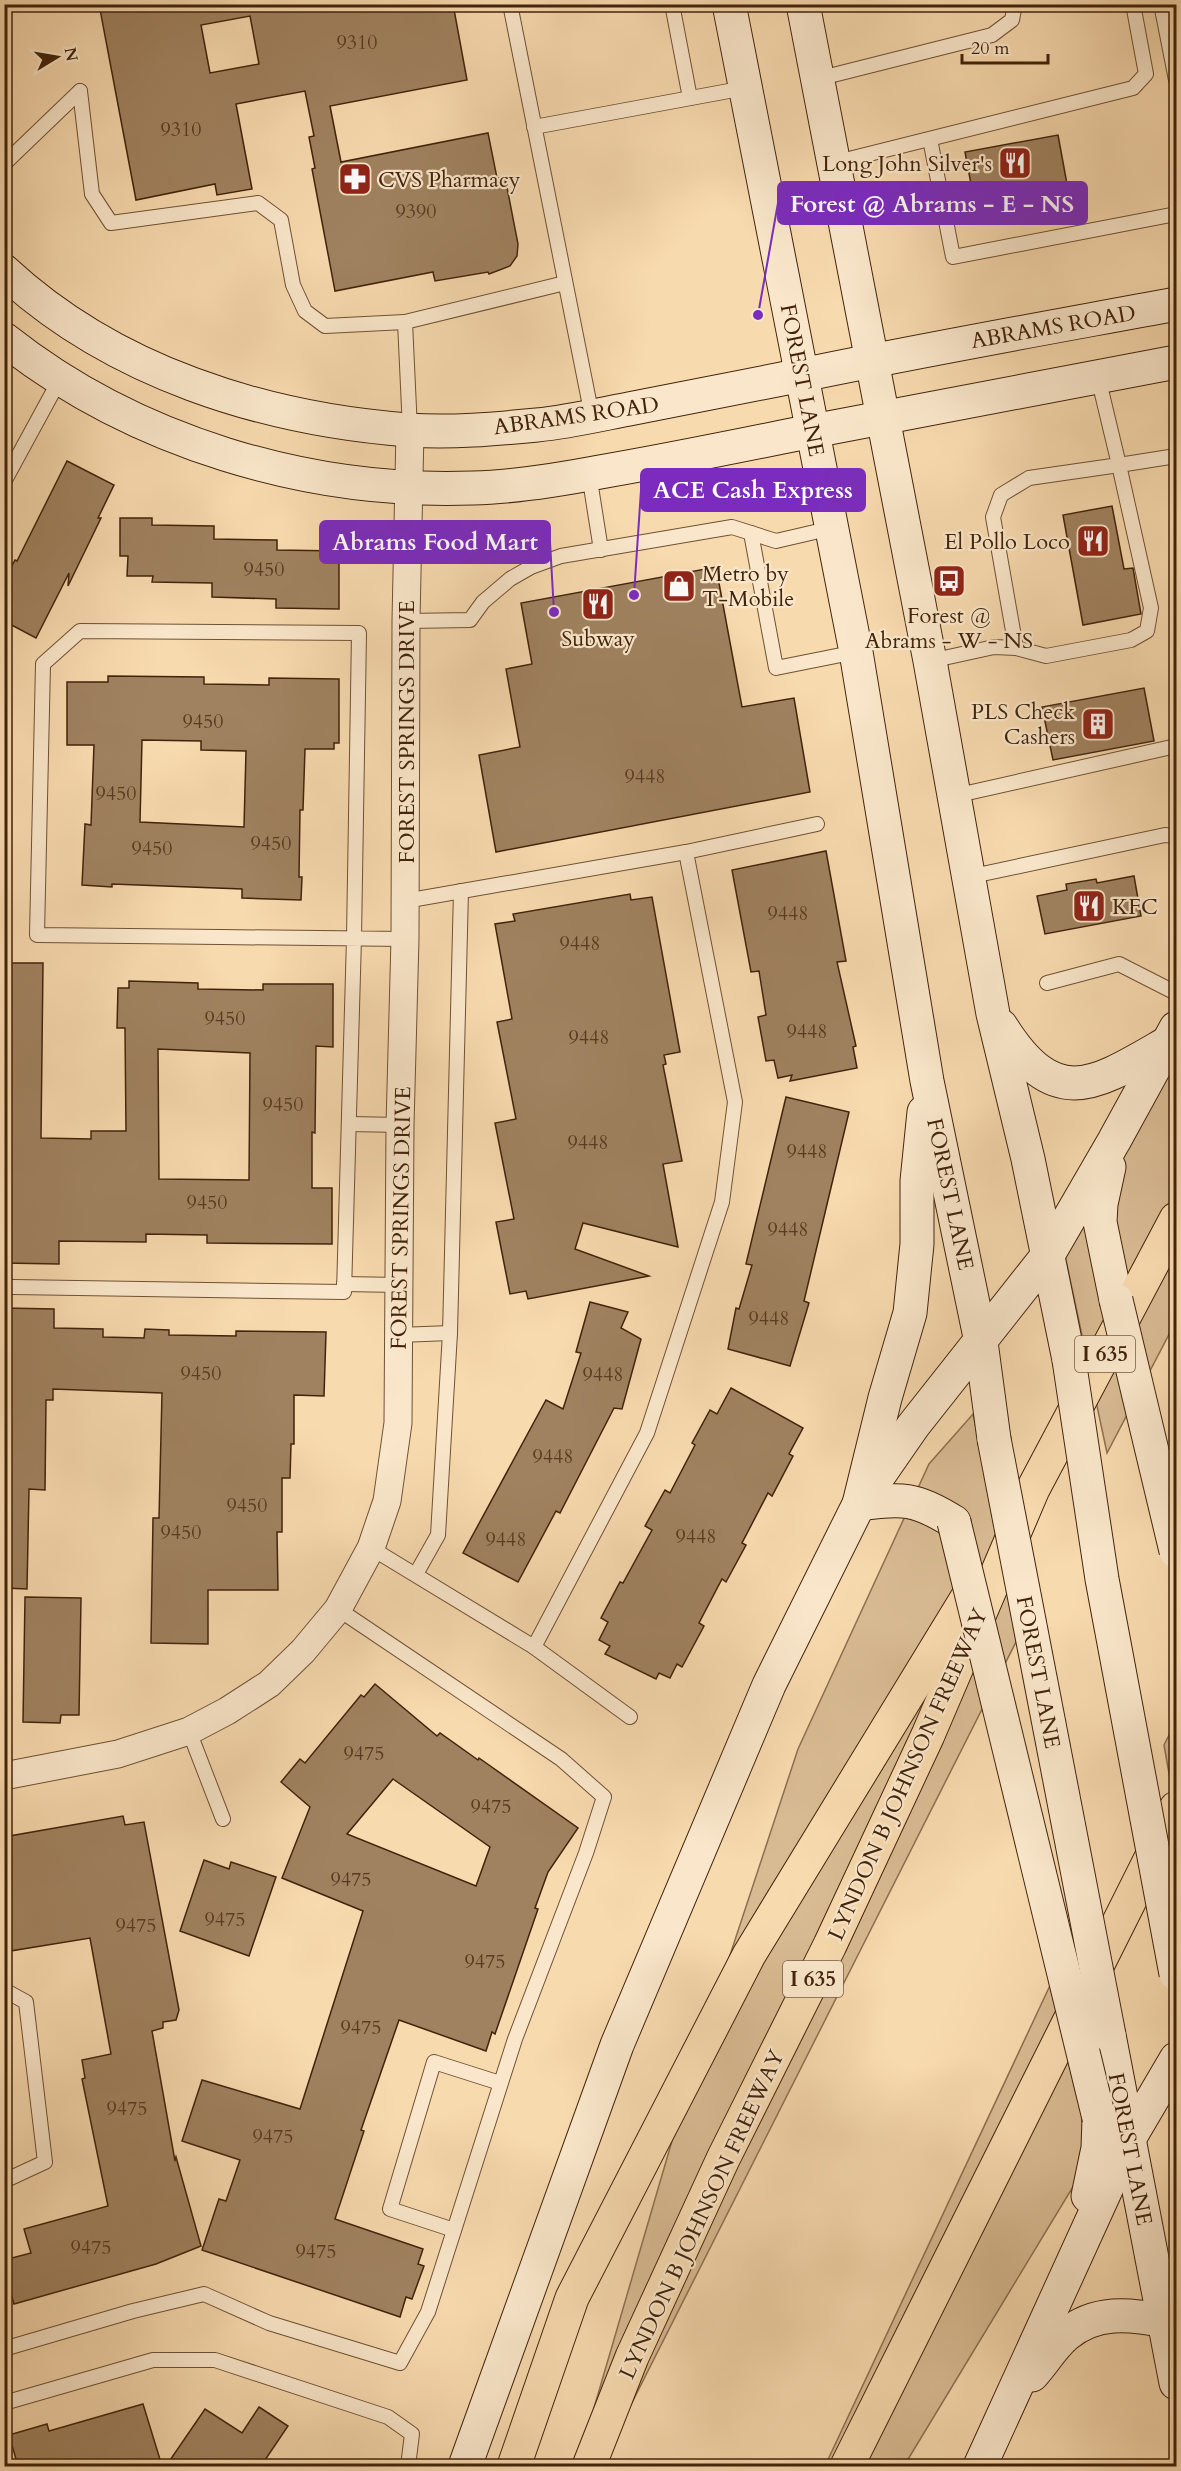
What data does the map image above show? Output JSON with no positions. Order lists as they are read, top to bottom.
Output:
{
  "streets": {
    "highway": ["I 635", "LYNDON B JOHNSON FREEWAY"],
    "main road": ["ABRAMS ROAD", "FOREST LANE"],
    "street": ["FOREST SPRINGS DRIVE"]
  },
  "crossings": [
    ["ABRAMS ROAD", "FOREST LANE"],
    ["ABRAMS ROAD", "FOREST SPRINGS DRIVE"]
  ],
  "places": {
    "restaurant": [
      "Long John Silver's",
      "El Pollo Loco",
      "Subway",
      "KFC"
    ],
    "pharmacy": ["CVS Pharmacy"],
    "other": ["Forest @ Abrams - E - NS", "ACE Cash Express", "Abrams Food Mart"],
    "bus stop": ["Forest @ Abrams - W - NS"],
    "shop": ["Metro by T-Mobile"],
    "building": ["PLS Check Cashers"]
  },
  "house_numbers": [
    "9310",
    "9310",
    "9390",
    "9450",
    "9450",
    "9448",
    "9450",
    "9450",
    "9450",
    "9448",
    "9448",
    "9450",
    "9448",
    "9448",
    "9450",
    "9448",
    "9448",
    "9450",
    "9448",
    "9448",
    "9450",
    "9448",
    "9448",
    "9450",
    "9450",
    "9448",
    "9448",
    "9475",
    "9475",
    "9475",
    "9475",
    "9475",
    "9475",
    "9475",
    "9475",
    "9475",
    "9475",
    "9475"
  ],
  "scale_bar": "20 m",
  "north": "right"
}
